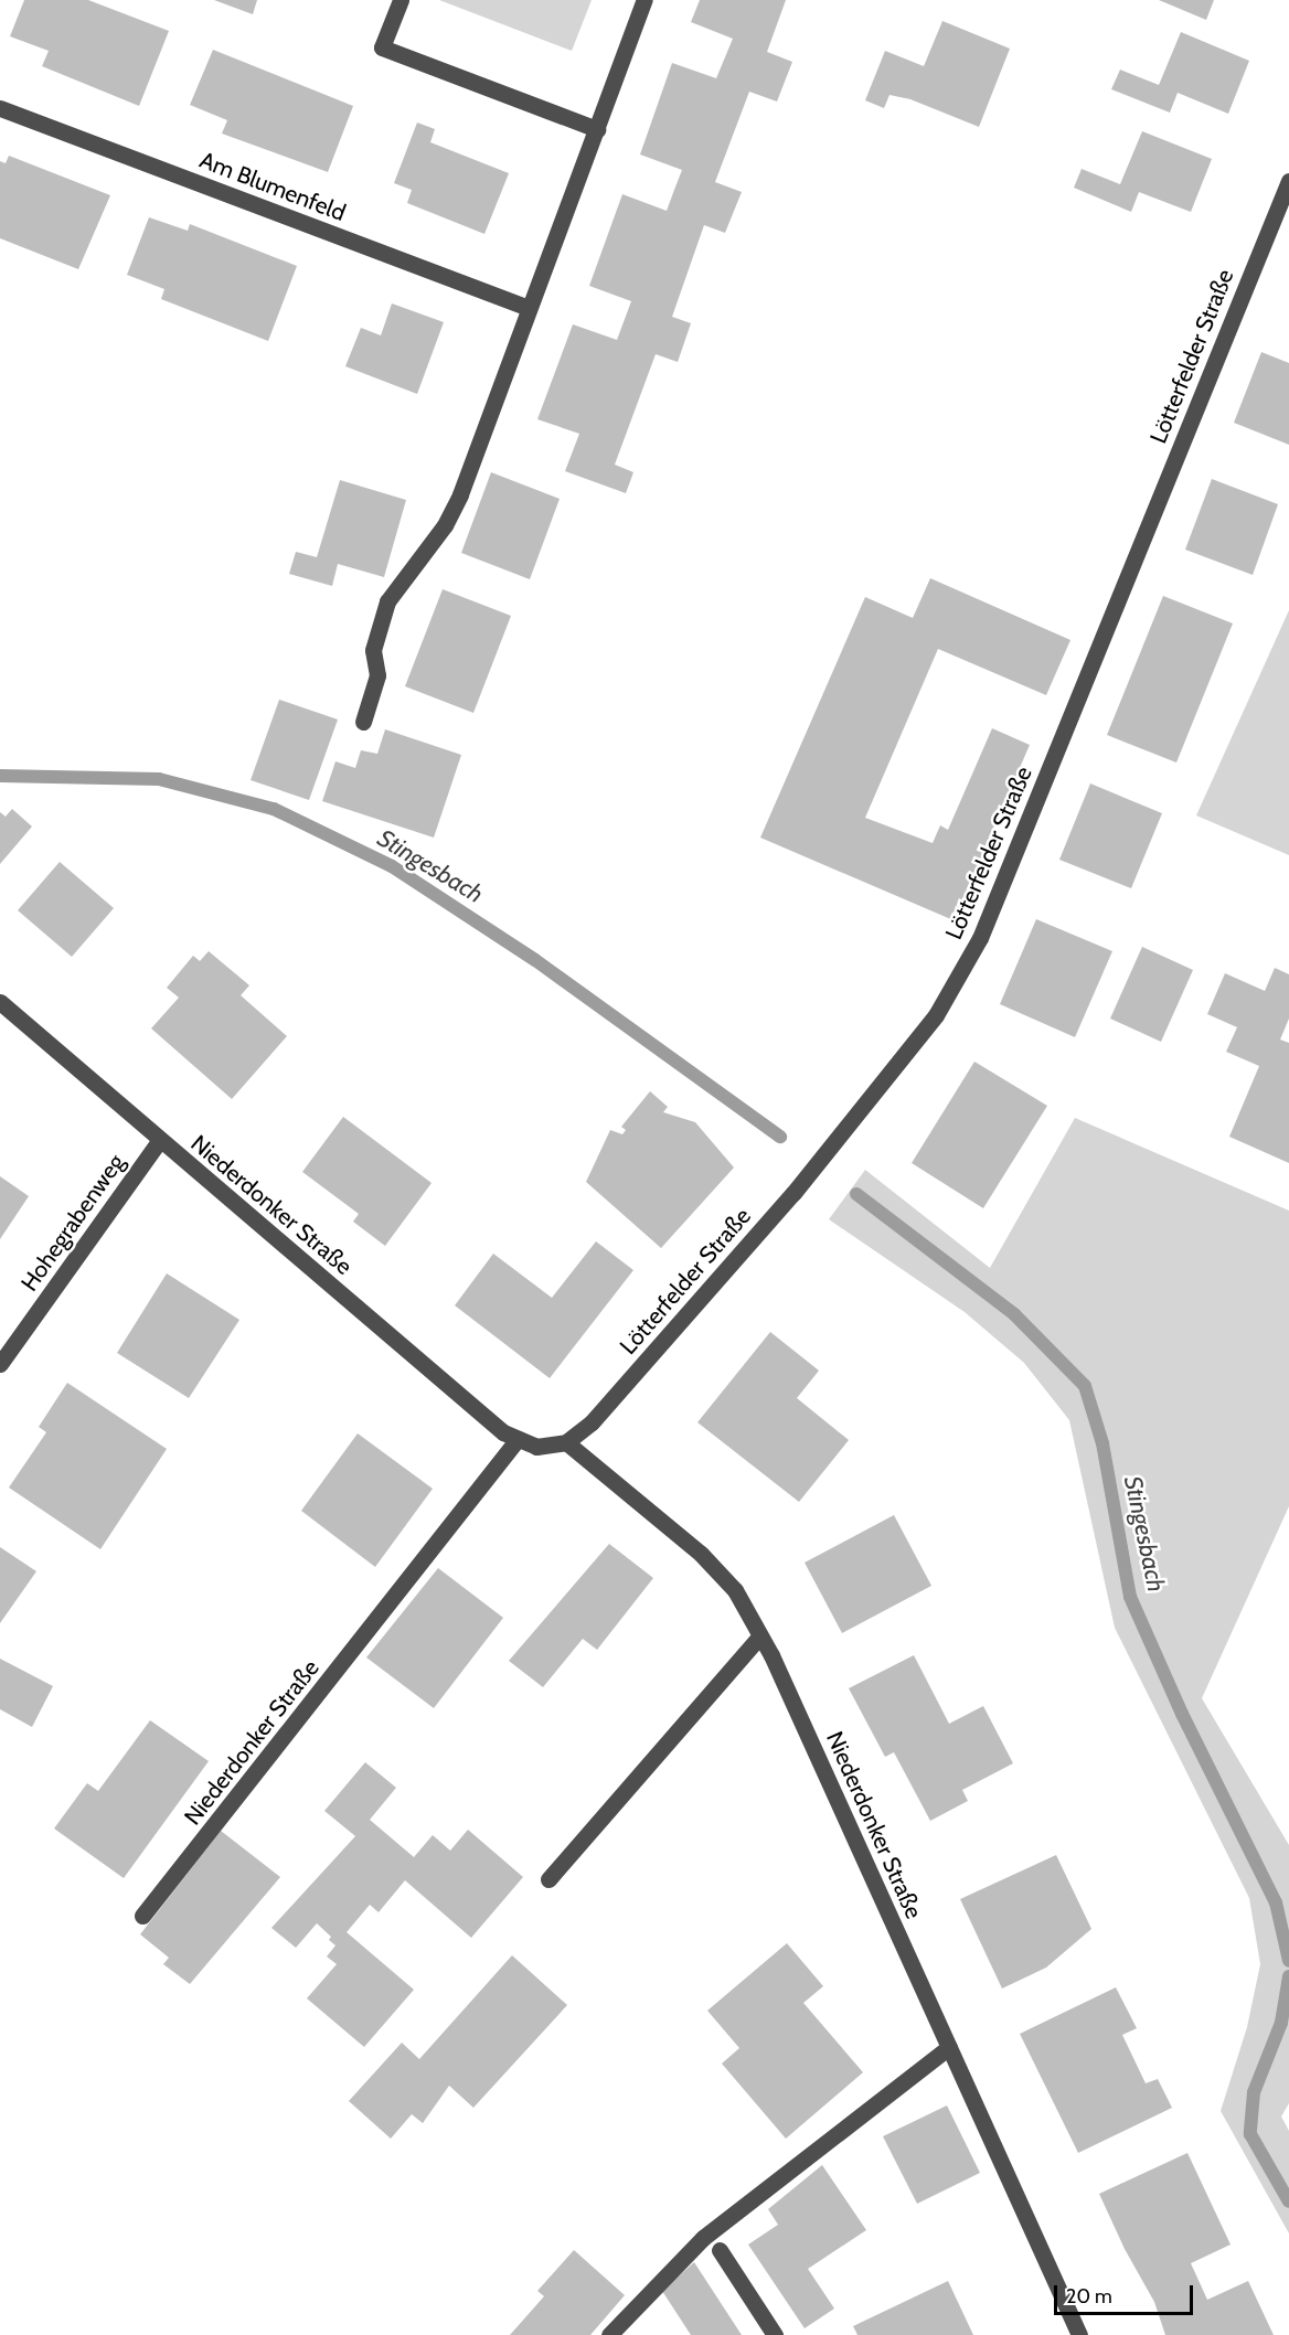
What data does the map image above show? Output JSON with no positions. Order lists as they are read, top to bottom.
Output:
{
  "streets": {
    "street": [
      "Am Blumenfeld",
      "Lötterfelder Straße",
      "Niederdonker Straße",
      "Hohegrabenweg"
    ]
  },
  "crossings": [
    ["Lötterfelder Straße", "Niederdonker Straße"],
    ["Niederdonker Straße", "Hohegrabenweg"]
  ],
  "water": ["Stingesbach"],
  "scale_bar": "20 m"
}
